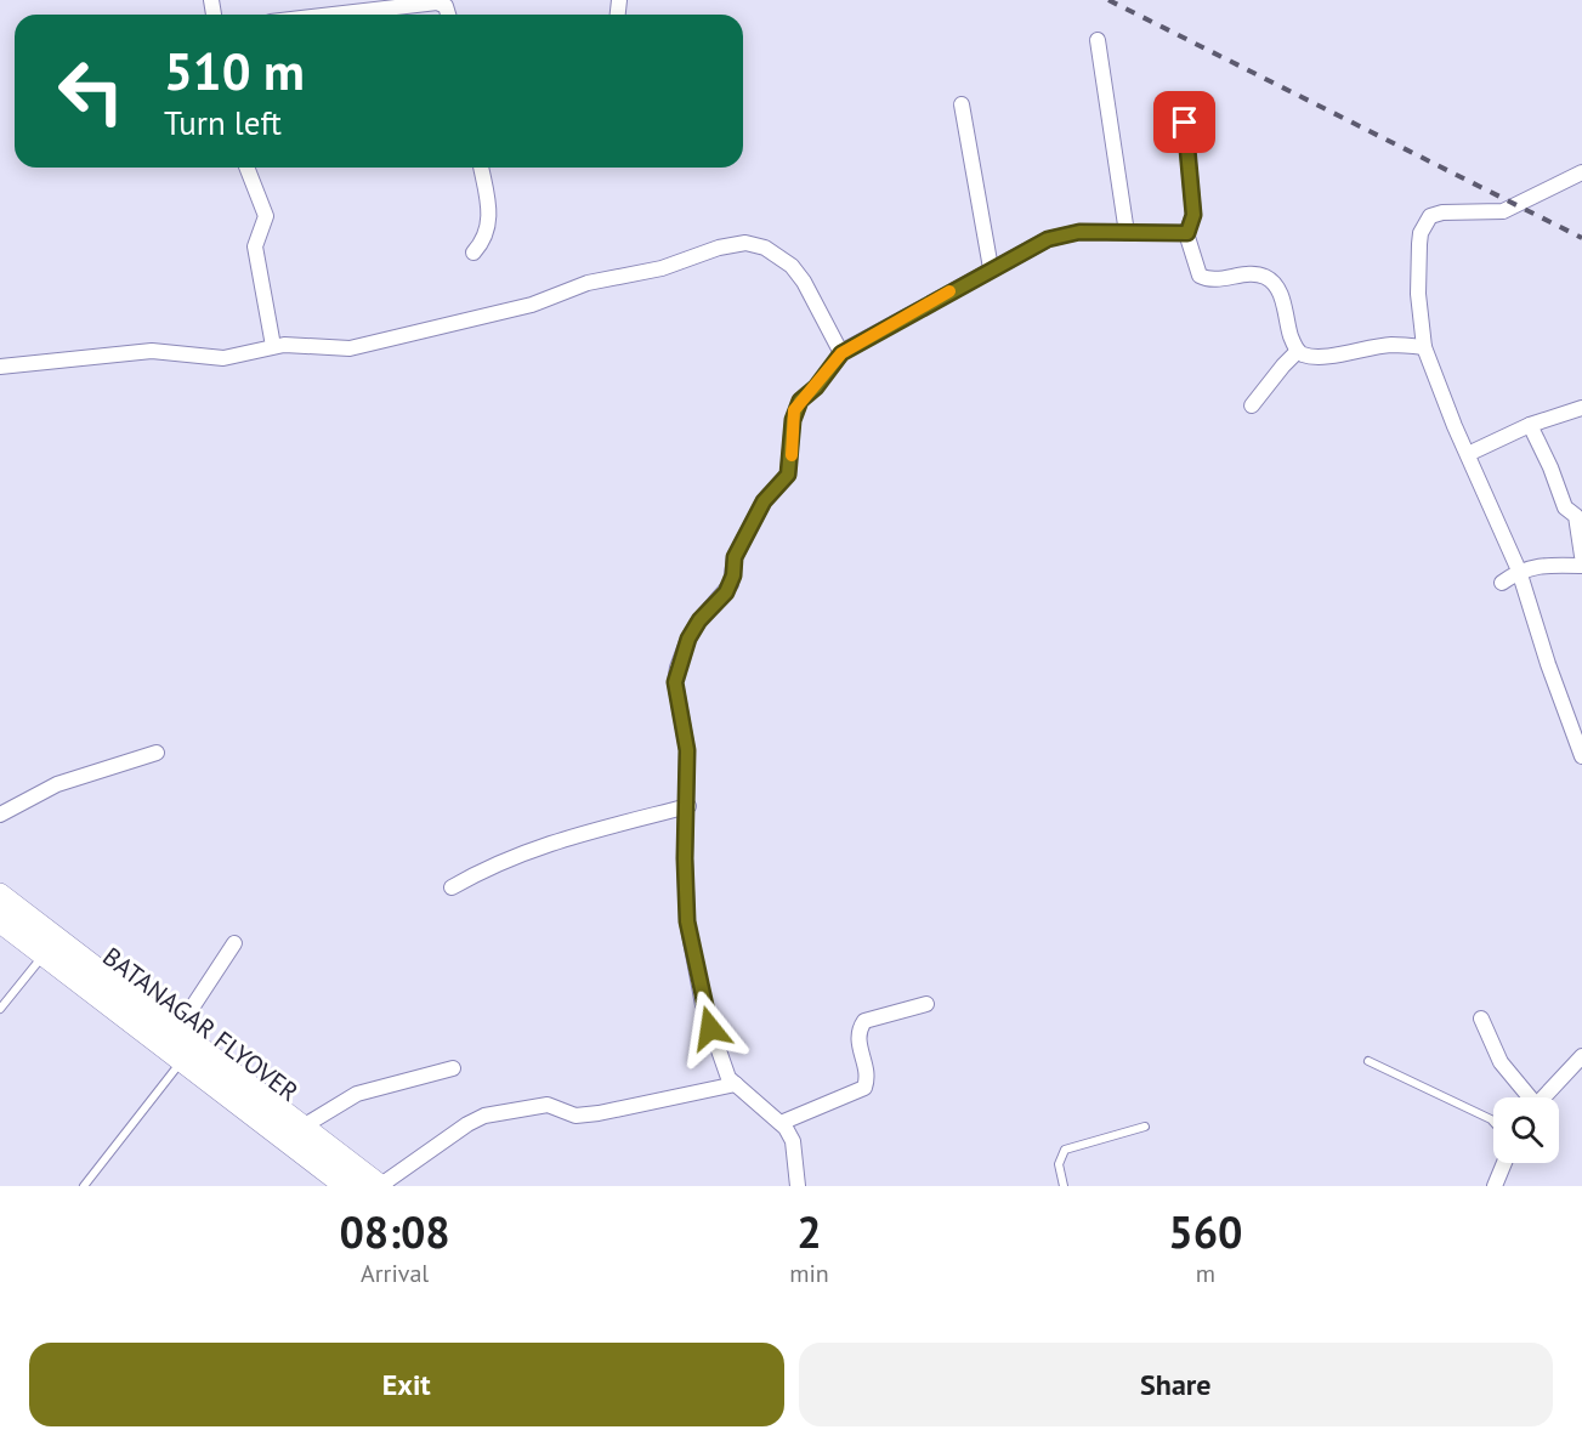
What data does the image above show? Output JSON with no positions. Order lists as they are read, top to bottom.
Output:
{
  "streets": {
    "main road": ["BATANAGAR FLYOVER"]
  },
  "page": {
    "turn": ["510 m", "Turn left"],
    "eta": [
      "08:08",
      "Arrival",
      "2",
      "min",
      "560",
      "m"
    ],
    "buttons": ["Exit", "Share"]
  }
}
